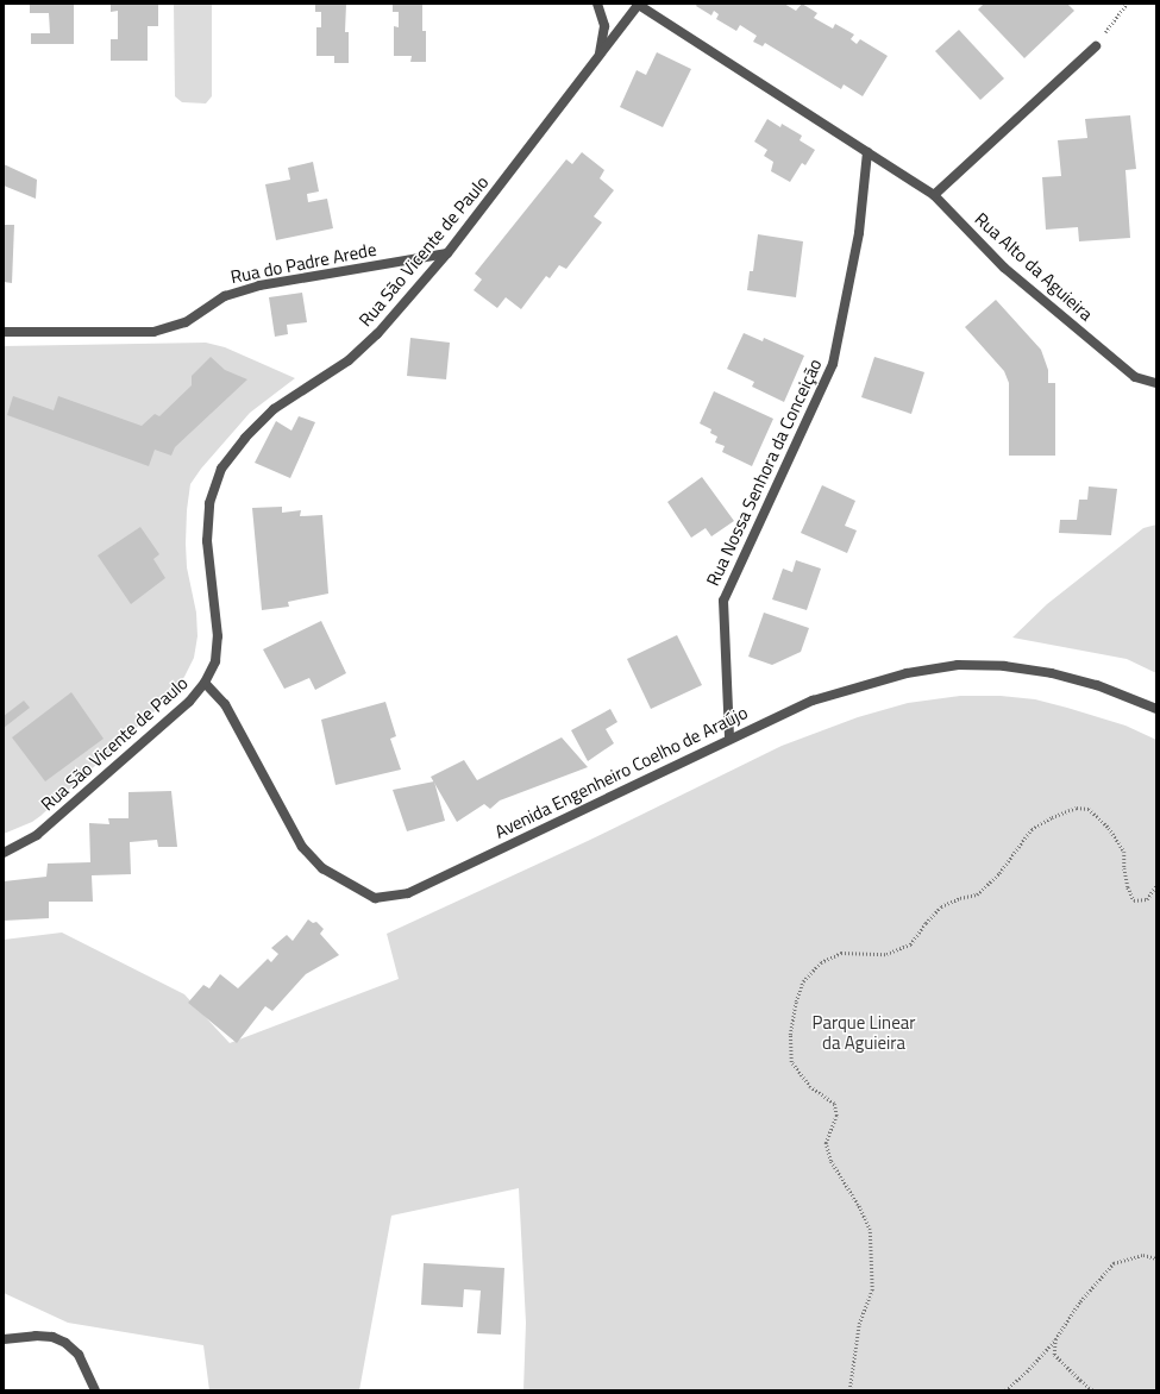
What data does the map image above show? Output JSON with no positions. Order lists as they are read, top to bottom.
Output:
{
  "streets": {
    "street": [
      "Rua São Vicente de Paulo",
      "Rua do Padre Arede",
      "Rua Alto da Aguieira",
      "Rua Nossa Senhora da Conceição",
      "Avenida Engenheiro Coelho de Araújo"
    ]
  },
  "crossings": [
    ["Rua São Vicente de Paulo", "Rua do Padre Arede"],
    ["Rua São Vicente de Paulo", "Avenida Engenheiro Coelho de Araújo"],
    ["Rua Alto da Aguieira", "Rua Nossa Senhora da Conceição"],
    ["Rua Nossa Senhora da Conceição", "Avenida Engenheiro Coelho de Araújo"]
  ],
  "parks": ["Parque Linear da Aguieira"]
}
